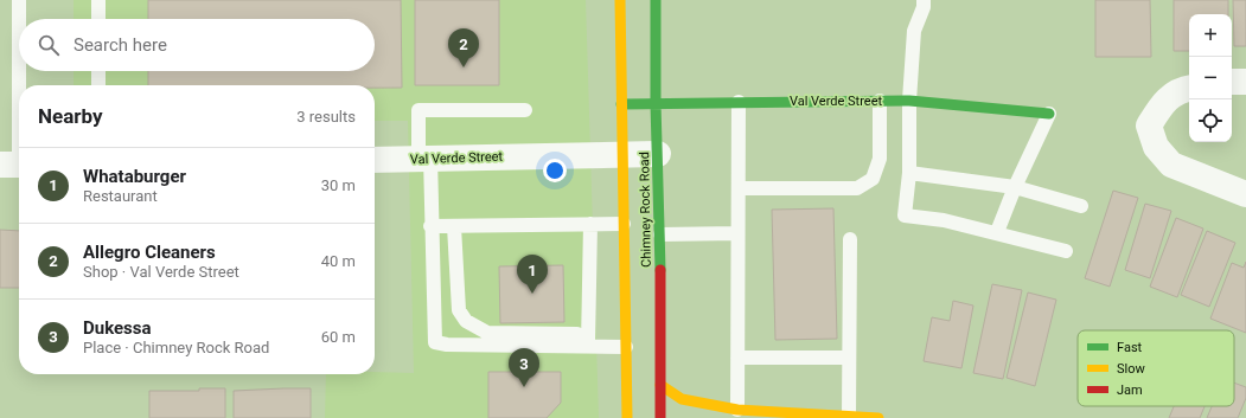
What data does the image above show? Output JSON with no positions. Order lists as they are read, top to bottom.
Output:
{
  "streets": {
    "main road": ["Val Verde Street", "Chimney Rock Road"]
  },
  "crossings": [
    ["Val Verde Street", "Chimney Rock Road"]
  ],
  "legend": ["Fast", "Slow", "Jam"],
  "page": {
    "map_buttons": ["+", "−"],
    "search": "Search here",
    "pins": ["2", "1", "3"],
    "heading": ["Nearby", "3 results"],
    "list": [
      {
        "mark": "1",
        "name": "Whataburger",
        "note": "Restaurant",
        "value": "30 m"
      },
      {
        "mark": "2",
        "name": "Allegro Cleaners",
        "note": "Shop · Val Verde Street",
        "value": "40 m"
      },
      {
        "mark": "3",
        "name": "Dukessa",
        "note": "Place · Chimney Rock Road",
        "value": "60 m"
      }
    ]
  }
}
